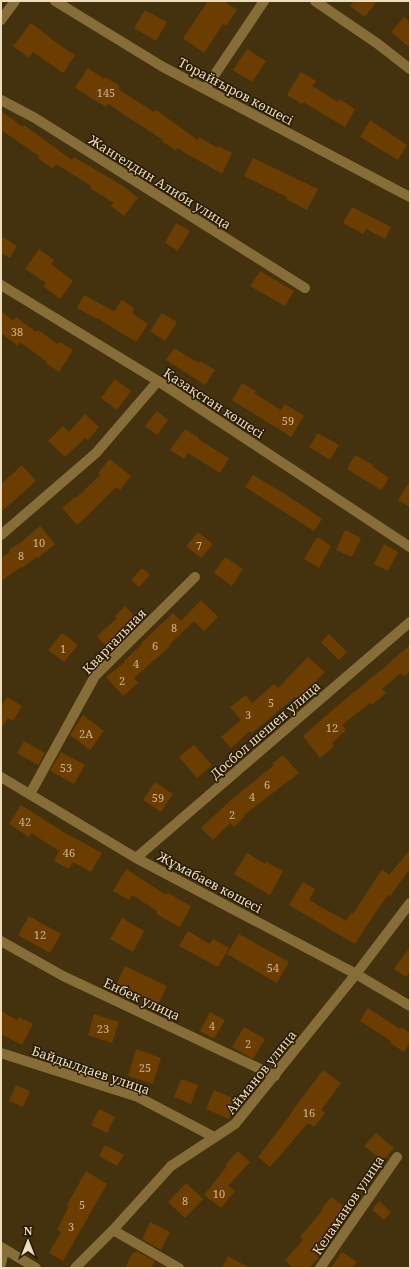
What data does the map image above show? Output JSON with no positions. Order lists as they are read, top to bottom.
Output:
{
  "streets": {
    "street": [
      "Торайғыров көшесі",
      "Жангелдин Алиби улица",
      "Қазақстан көшесі",
      "Квартальная",
      "Досбол шешен улица",
      "Жұмабаев көшесі",
      "Енбек улица",
      "Байдылдаев улица",
      "Айманов улица",
      "Келаманов улица"
    ]
  },
  "crossings": [
    ["Квартальная", "Жұмабаев көшесі"],
    ["Досбол шешен улица", "Жұмабаев көшесі"],
    ["Жұмабаев көшесі", "Айманов улица"],
    ["Енбек улица", "Айманов улица"],
    ["Байдылдаев улица", "Айманов улица"]
  ],
  "house_numbers": [
    "145",
    "38",
    "59",
    "10",
    "7",
    "8",
    "8",
    "6",
    "1",
    "4",
    "2",
    "5",
    "3",
    "12",
    "2А",
    "53",
    "6",
    "4",
    "59",
    "2",
    "42",
    "46",
    "12",
    "54",
    "4",
    "23",
    "2",
    "25",
    "16",
    "10",
    "8",
    "5",
    "3"
  ],
  "north": "top"
}
